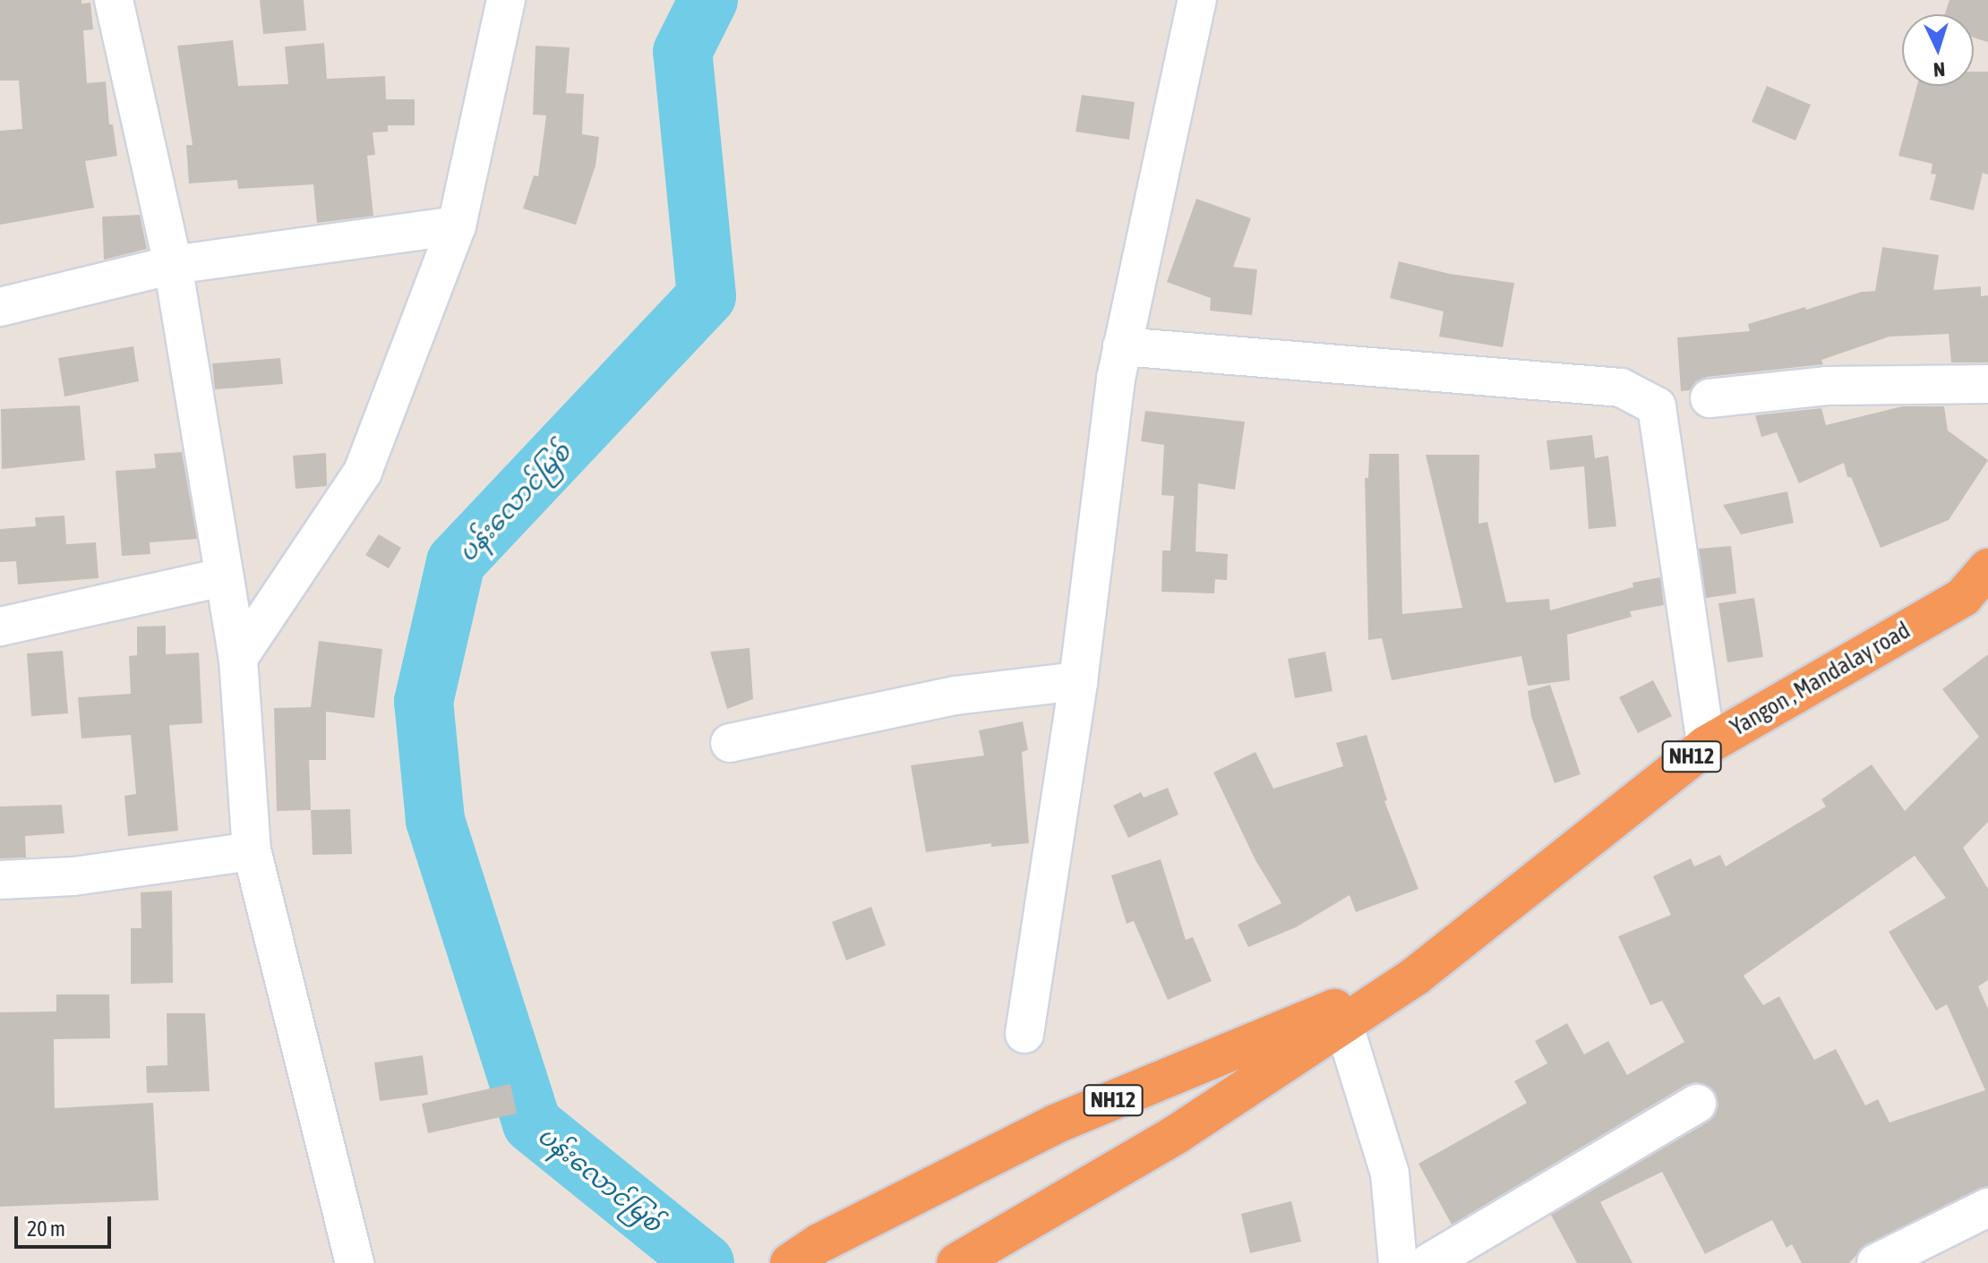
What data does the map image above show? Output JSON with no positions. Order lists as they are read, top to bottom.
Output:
{
  "streets": {
    "highway": ["Yangon , Mandalay road", "NH12"]
  },
  "crossings": [
    ["Yangon , Mandalay road", "NH12"]
  ],
  "water": ["ပန်းလောင်မြစ်"],
  "scale_bar": "20 m",
  "north": "bottom"
}
